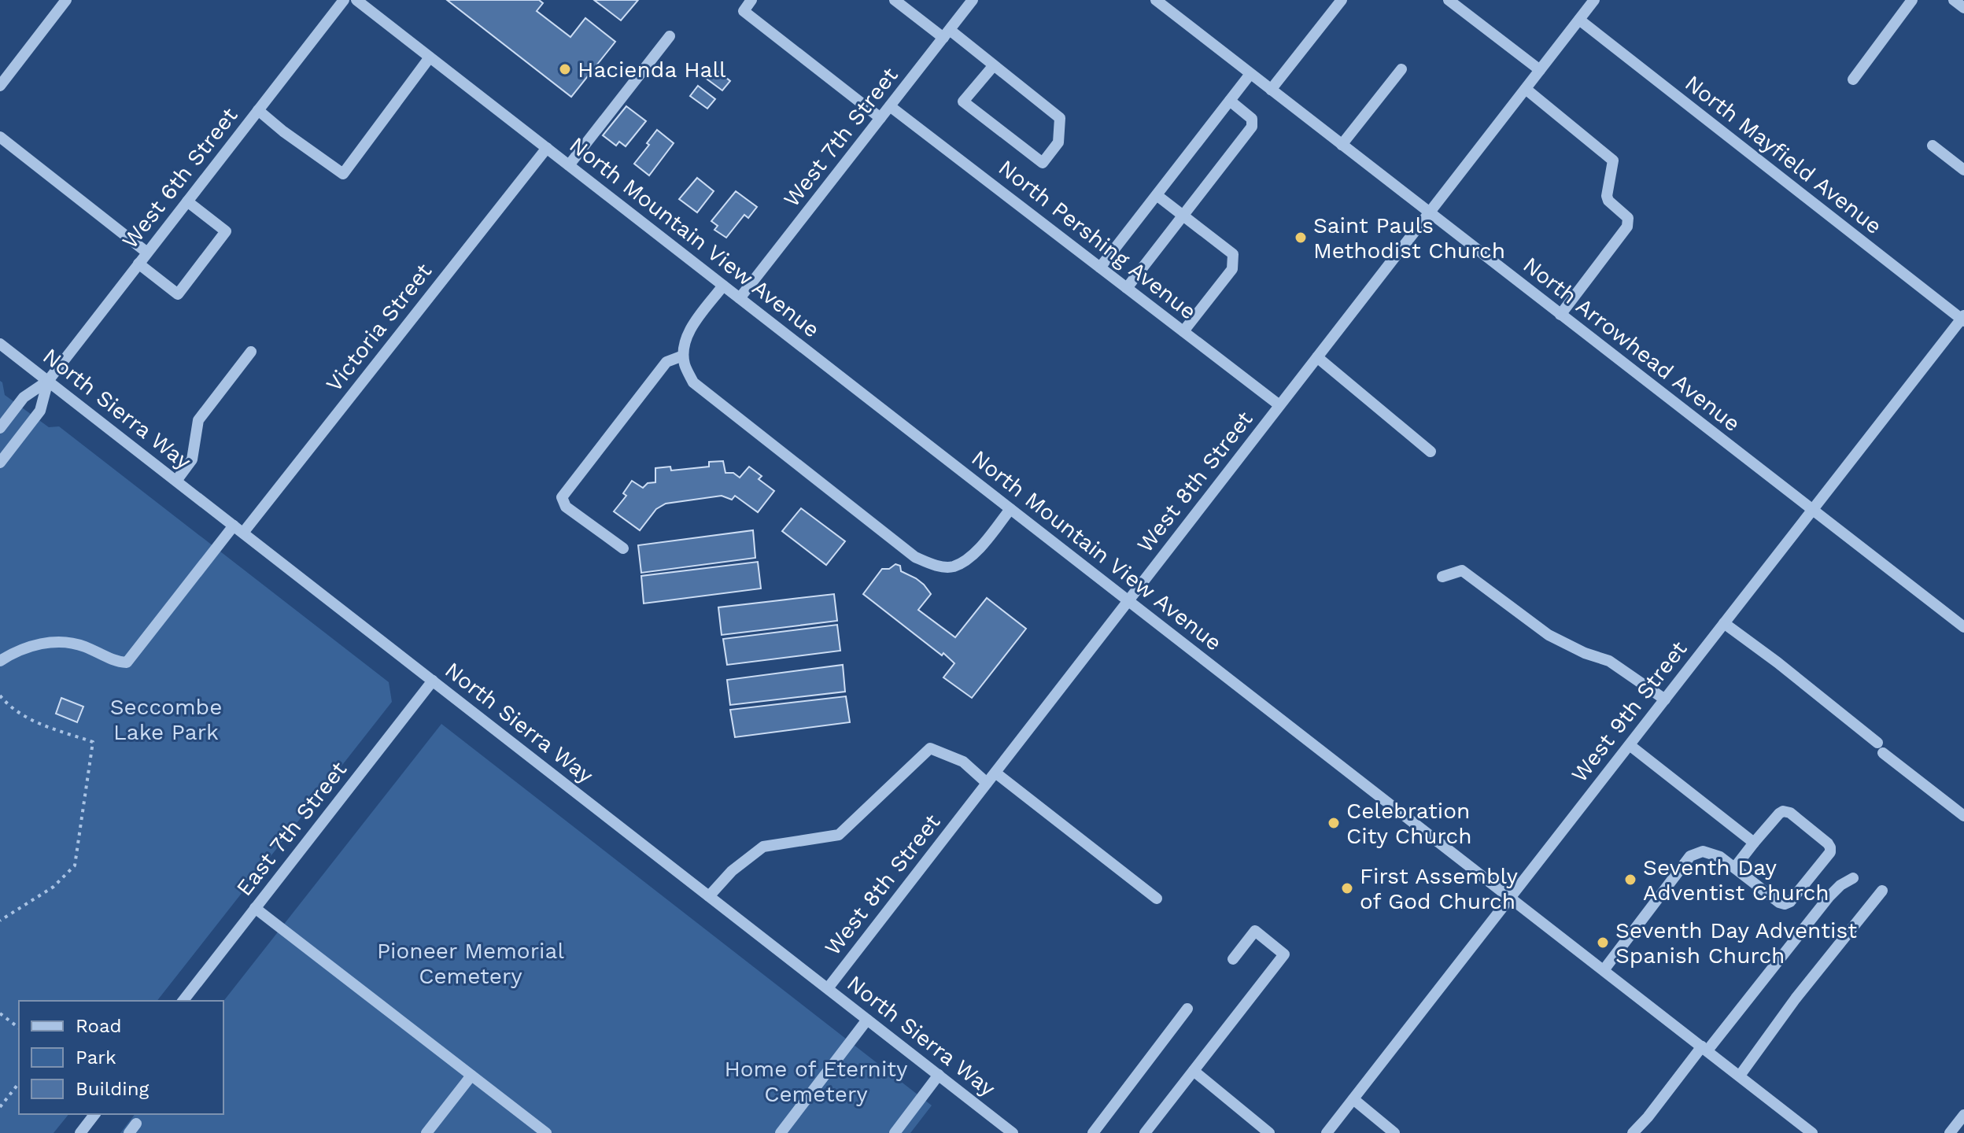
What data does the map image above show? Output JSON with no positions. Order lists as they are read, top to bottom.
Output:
{
  "streets": {
    "street": [
      "West 7th Street",
      "North Mayfield Avenue",
      "West 6th Street",
      "North Mountain View Avenue",
      "North Pershing Avenue",
      "Victoria Street",
      "North Arrowhead Avenue",
      "North Sierra Way",
      "West 8th Street",
      "West 9th Street",
      "East 7th Street"
    ]
  },
  "crossings": [
    ["West 7th Street", "North Mountain View Avenue"],
    ["West 7th Street", "North Pershing Avenue"],
    ["North Mayfield Avenue", "West 8th Street"],
    ["North Mayfield Avenue", "West 9th Street"],
    ["West 6th Street", "North Sierra Way"],
    ["North Mountain View Avenue", "Victoria Street"],
    ["North Mountain View Avenue", "West 8th Street"],
    ["North Mountain View Avenue", "West 9th Street"],
    ["North Pershing Avenue", "West 8th Street"],
    ["Victoria Street", "North Sierra Way"],
    ["North Arrowhead Avenue", "West 8th Street"],
    ["North Arrowhead Avenue", "West 9th Street"],
    ["North Sierra Way", "West 8th Street"],
    ["North Sierra Way", "East 7th Street"]
  ],
  "parks": ["Seccombe Lake Park", "Pioneer Memorial Cemetery", "Home of Eternity Cemetery"],
  "places": [
    "Hacienda Hall",
    "Saint Pauls Methodist Church",
    "Celebration City Church",
    "Seventh Day Adventist Church",
    "First Assembly of God Church",
    "Seventh Day Adventist Spanish Church"
  ],
  "legend": ["Road", "Park", "Building"]
}
